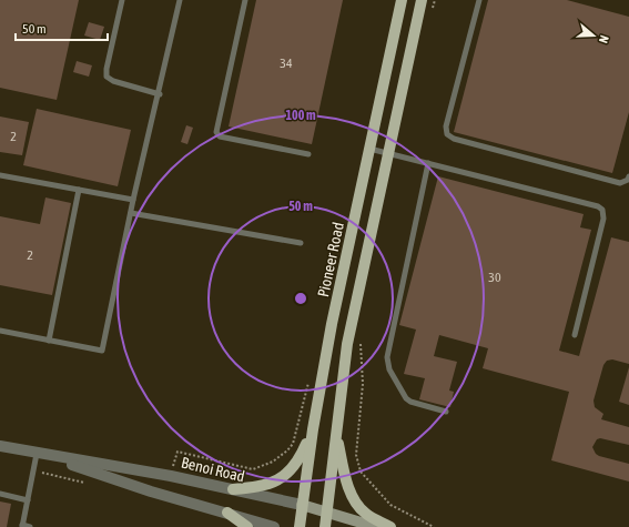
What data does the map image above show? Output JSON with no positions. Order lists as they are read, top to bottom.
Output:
{
  "streets": {
    "main road": ["Pioneer Road", "Benoi Road"]
  },
  "crossings": [
    ["Pioneer Road", "Benoi Road"]
  ],
  "house_numbers": [
    "34",
    "2",
    "2",
    "30"
  ],
  "scale_bar": "50 m",
  "north": "right",
  "rings": ["100 m", "50 m"]
}
